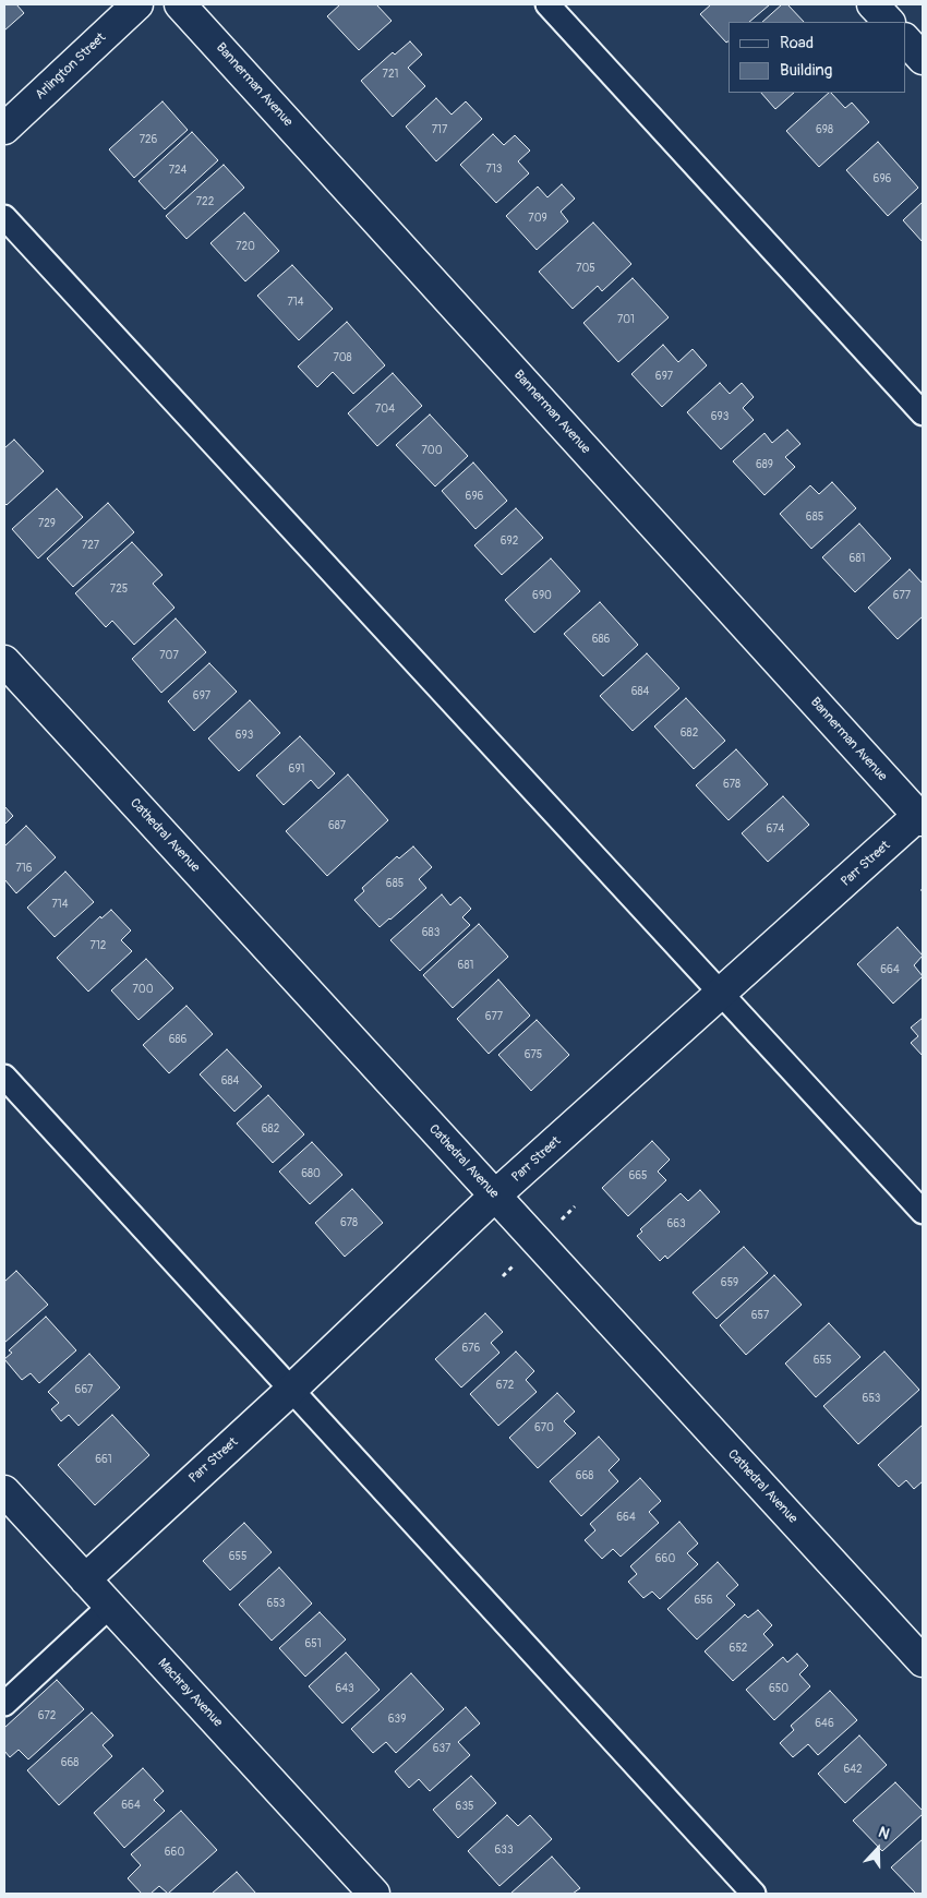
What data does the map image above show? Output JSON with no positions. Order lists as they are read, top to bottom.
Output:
{
  "streets": {
    "street": [
      "Arlington Street",
      "Bannerman Avenue",
      "Cathedral Avenue",
      "Parr Street",
      "Machray Avenue"
    ]
  },
  "crossings": [
    ["Bannerman Avenue", "Parr Street"],
    ["Cathedral Avenue", "Parr Street"],
    ["Parr Street", "Machray Avenue"]
  ],
  "house_numbers": [
    "721",
    "717",
    "698",
    "726",
    "713",
    "724",
    "696",
    "722",
    "709",
    "720",
    "705",
    "714",
    "701",
    "708",
    "697",
    "704",
    "693",
    "700",
    "689",
    "696",
    "685",
    "729",
    "692",
    "727",
    "681",
    "725",
    "690",
    "677",
    "686",
    "707",
    "684",
    "697",
    "682",
    "693",
    "691",
    "678",
    "687",
    "674",
    "716",
    "685",
    "714",
    "683",
    "712",
    "681",
    "664",
    "700",
    "677",
    "686",
    "675",
    "684",
    "682",
    "680",
    "665",
    "678",
    "663",
    "659",
    "657",
    "676",
    "655",
    "672",
    "667",
    "653",
    "670",
    "661",
    "668",
    "664",
    "655",
    "660",
    "656",
    "653",
    "651",
    "652",
    "643",
    "650",
    "672",
    "639",
    "646",
    "637",
    "668",
    "642",
    "664",
    "635",
    "633",
    "660"
  ],
  "legend": ["Road", "Building"],
  "north": "top"
}
